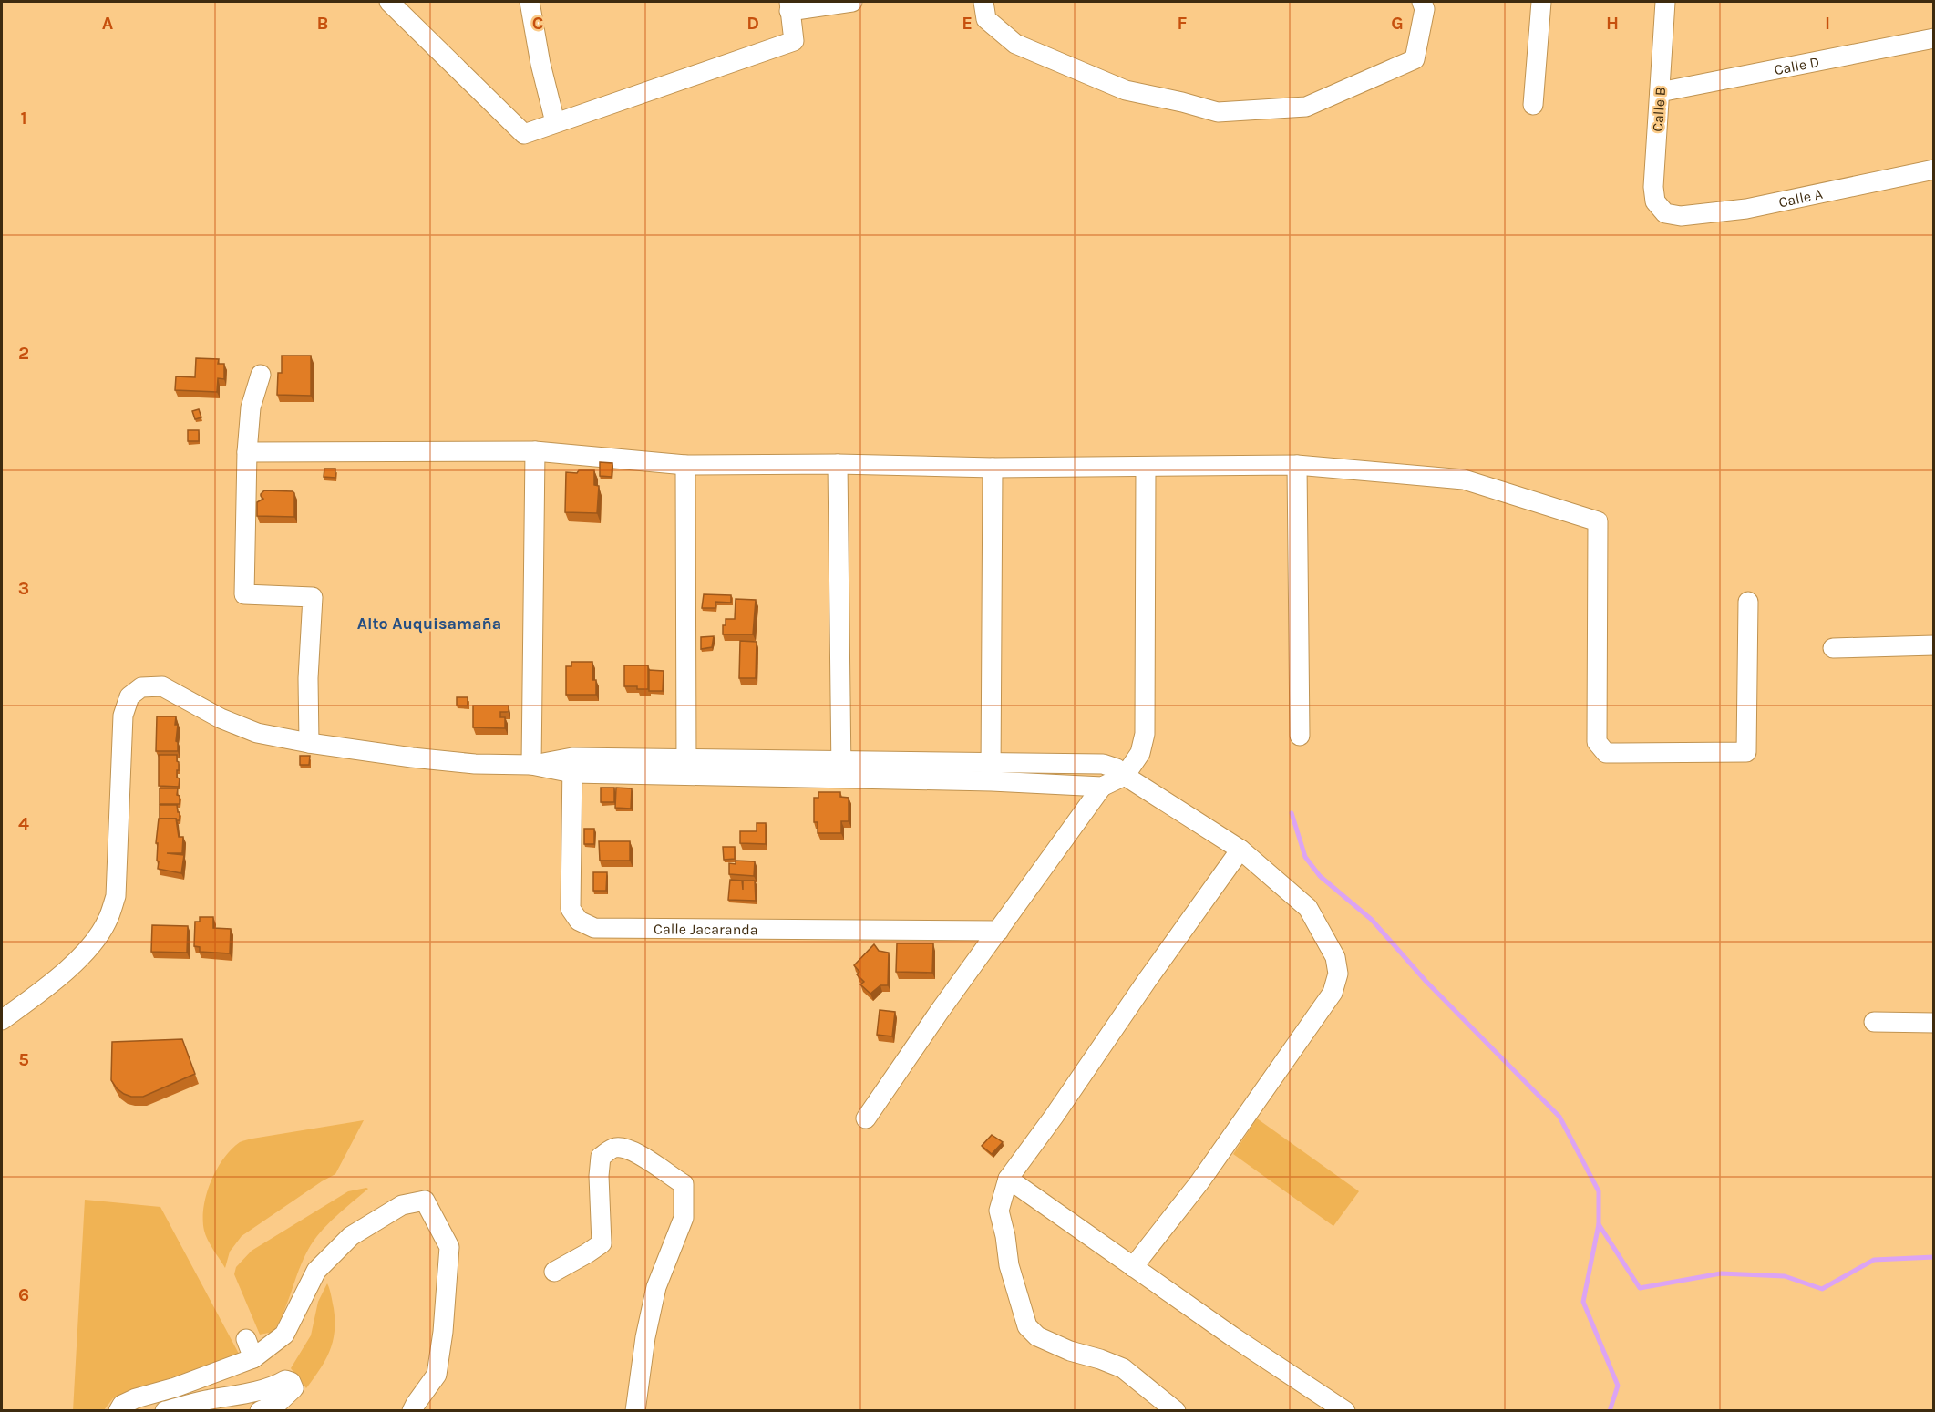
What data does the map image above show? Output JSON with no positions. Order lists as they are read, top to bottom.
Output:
{
  "streets": {
    "street": [
      "Calle D",
      "Calle B",
      "Calle A",
      "Calle Jacaranda"
    ]
  },
  "crossings": [
    ["Calle D", "Calle B"],
    ["Calle B", "Calle A"]
  ],
  "districts": ["Alto Auquisamaña"],
  "grid": {
    "columns": [
      "A",
      "B",
      "C",
      "D",
      "E",
      "F",
      "G",
      "H",
      "I"
    ],
    "rows": [
      "1",
      "2",
      "3",
      "4",
      "5",
      "6"
    ]
  }
}
